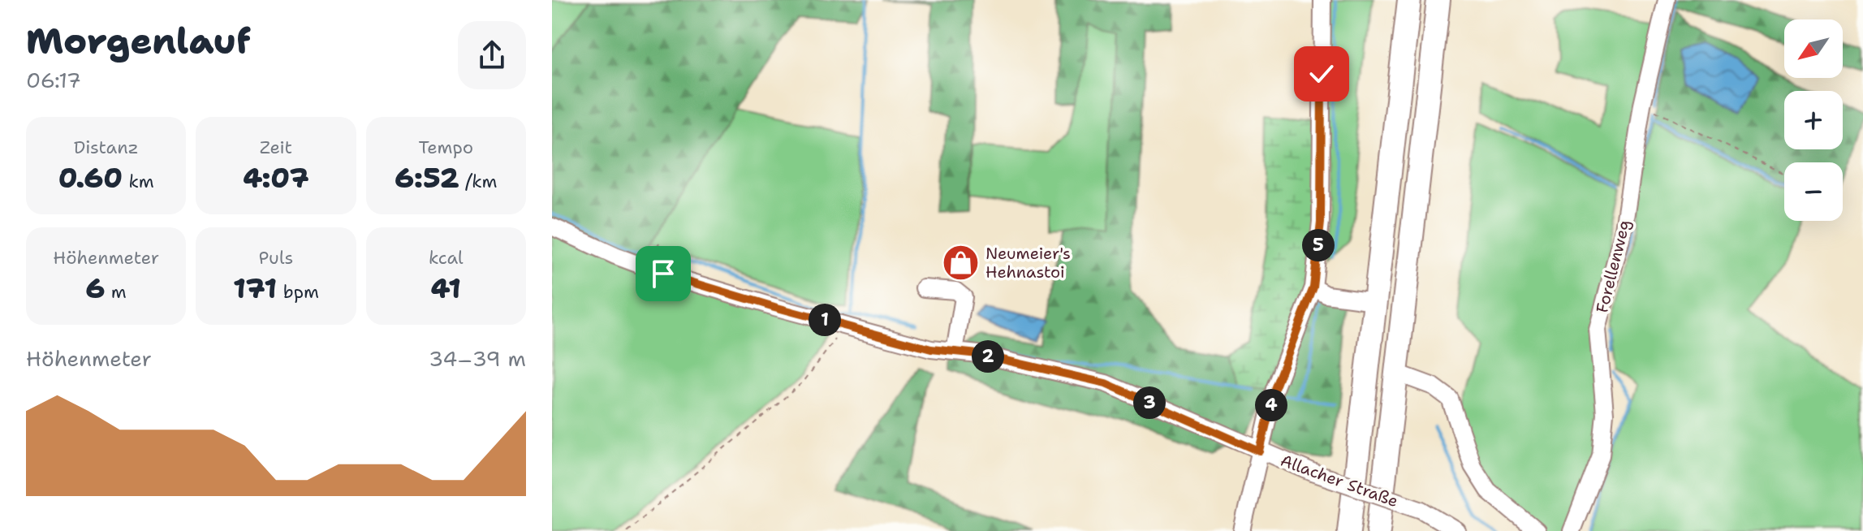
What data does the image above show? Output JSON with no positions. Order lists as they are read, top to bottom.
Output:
{
  "streets": {
    "street": ["Forellenweg", "Allacher Straße"]
  },
  "places": {
    "shop": ["Neumeier's Hehnastoi"]
  },
  "north": "bottom left",
  "page": {
    "heading": ["Morgenlauf", "06:17"],
    "map_buttons": ["+", "−"],
    "stats": [
      ["Distanz", "0.60 km"],
      ["Zeit", "4:07"],
      ["Tempo", "6:52 /km"],
      ["Höhenmeter", "6 m"],
      ["Puls", "171 bpm"],
      ["kcal", "41"]
    ],
    "pins": [
      "5",
      "1",
      "2",
      "3",
      "4"
    ],
    "chart": ["Höhenmeter", "34–39 m"]
  }
}
